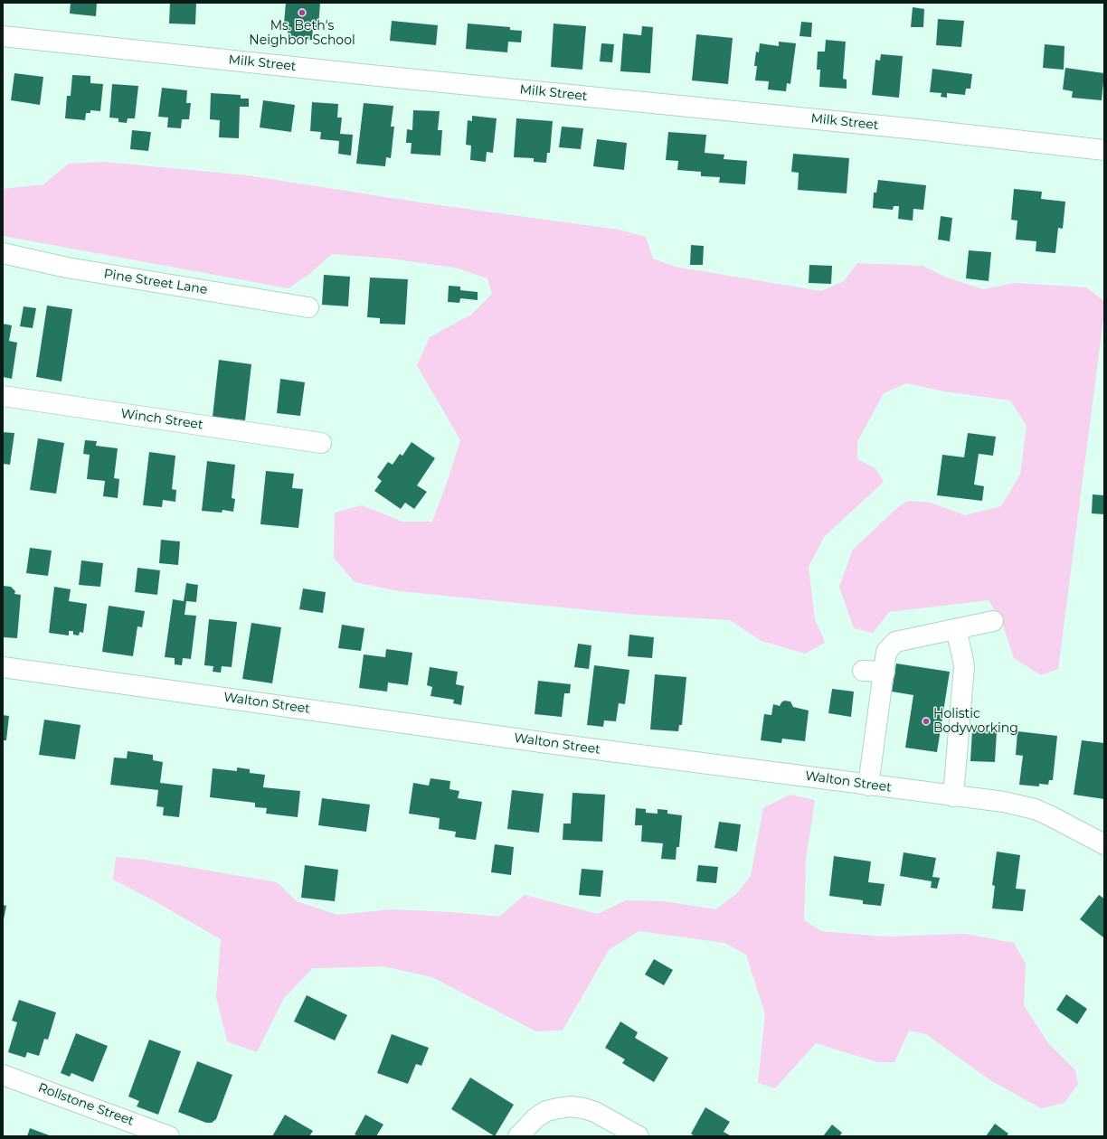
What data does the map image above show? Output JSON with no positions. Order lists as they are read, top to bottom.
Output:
{
  "streets": {
    "street": [
      "Milk Street",
      "Pine Street Lane",
      "Winch Street",
      "Walton Street",
      "Rollstone Street"
    ]
  },
  "places": ["Ms. Beth's Neighbor School", "Holistic Bodyworking"]
}
